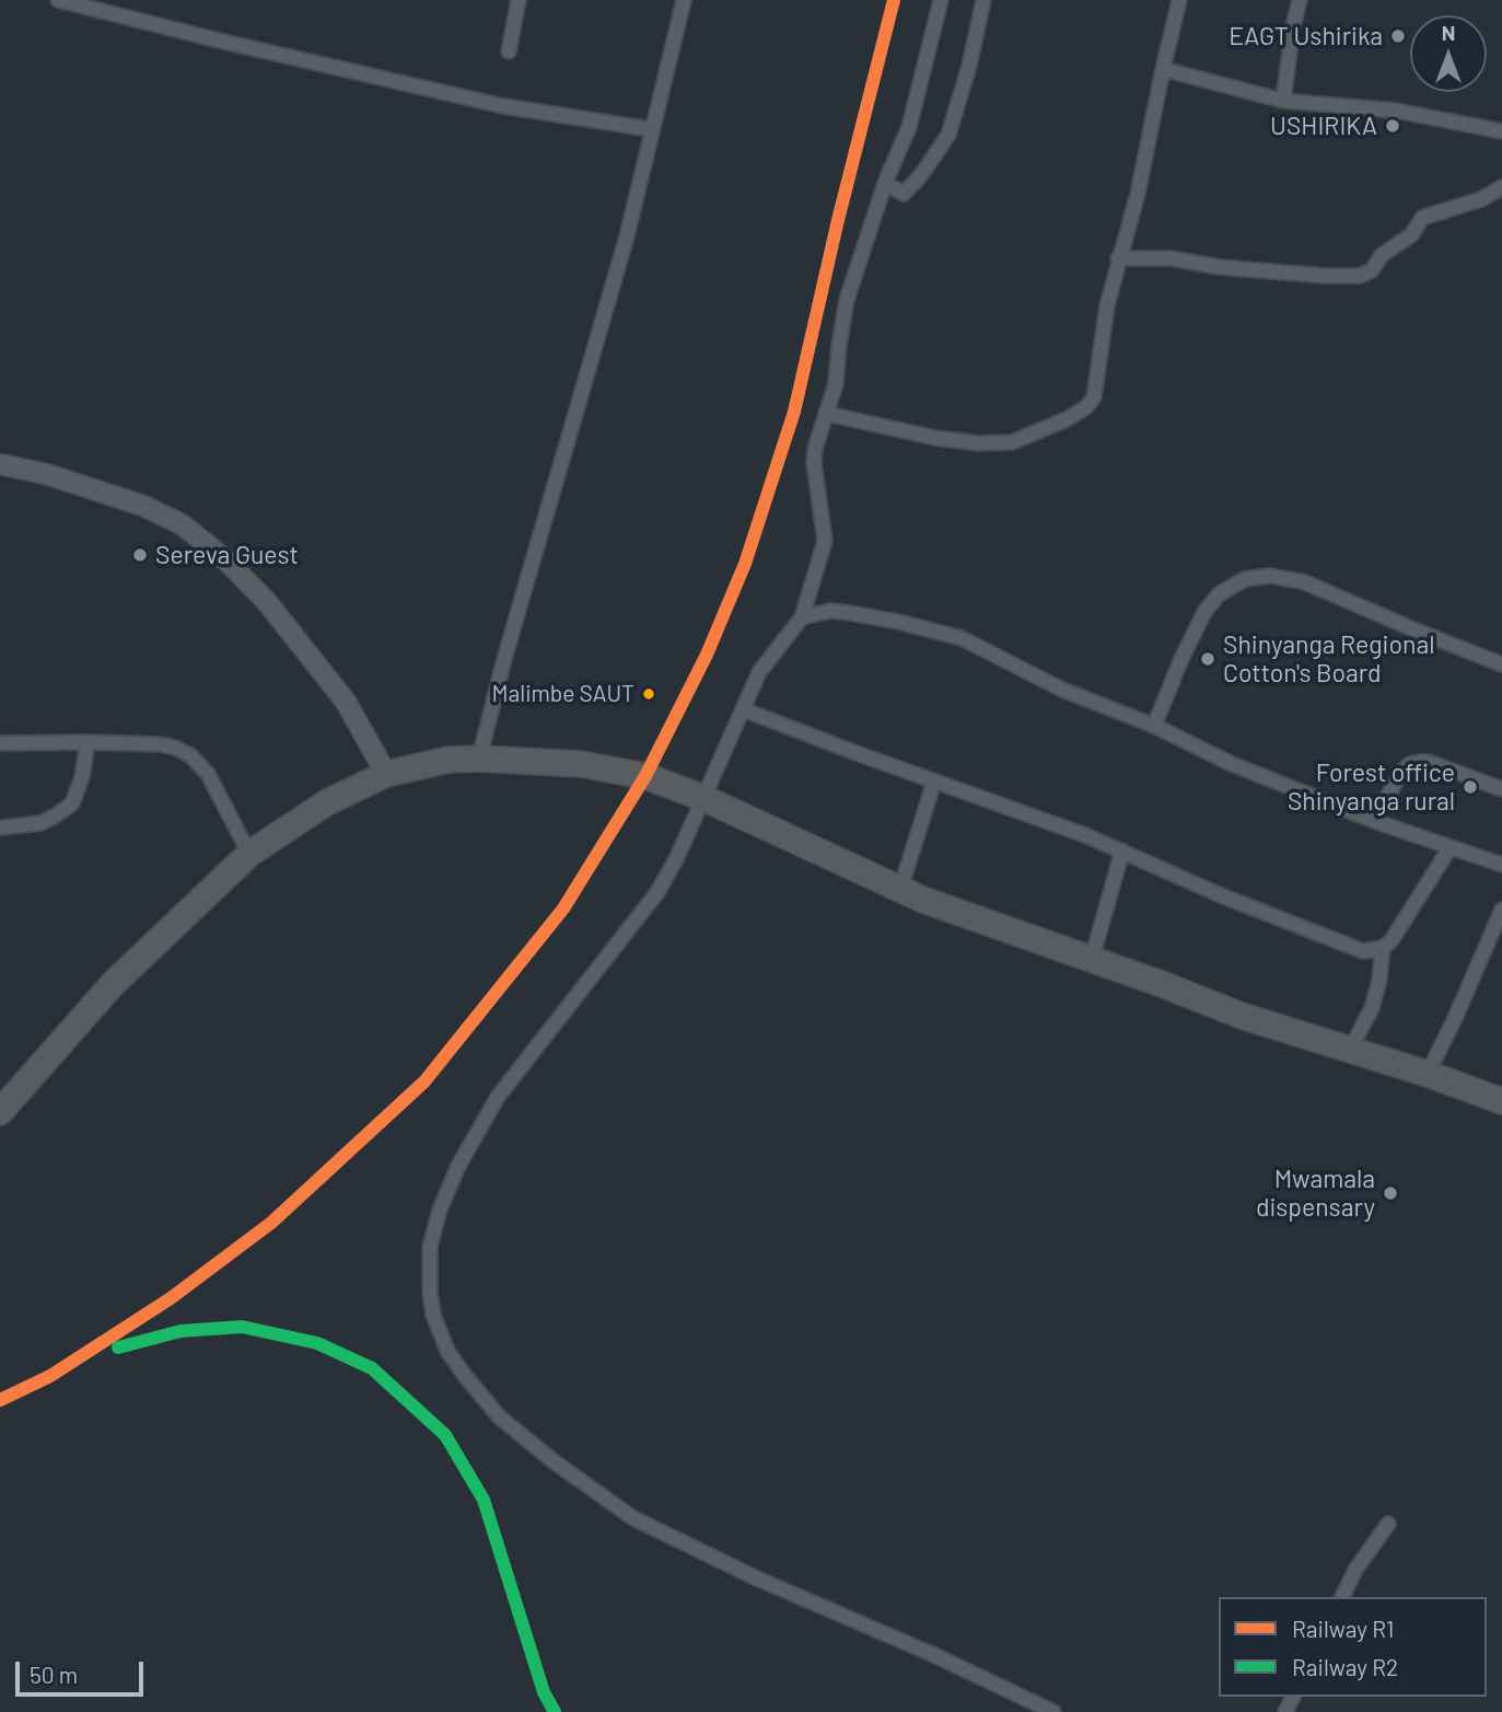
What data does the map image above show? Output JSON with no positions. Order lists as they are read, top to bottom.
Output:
{
  "places": [
    "EAGT Ushirika",
    "USHIRIKA",
    "Sereva Guest",
    "Shinyanga Regional Cotton's Board",
    "Malimbe SAUT",
    "Forest office Shinyanga rural",
    "Mwamala dispensary"
  ],
  "lines": ["rail line R1", "rail line R2"],
  "legend": ["Railway R1", "Railway R2"],
  "scale_bar": "50 m",
  "north": "top"
}
